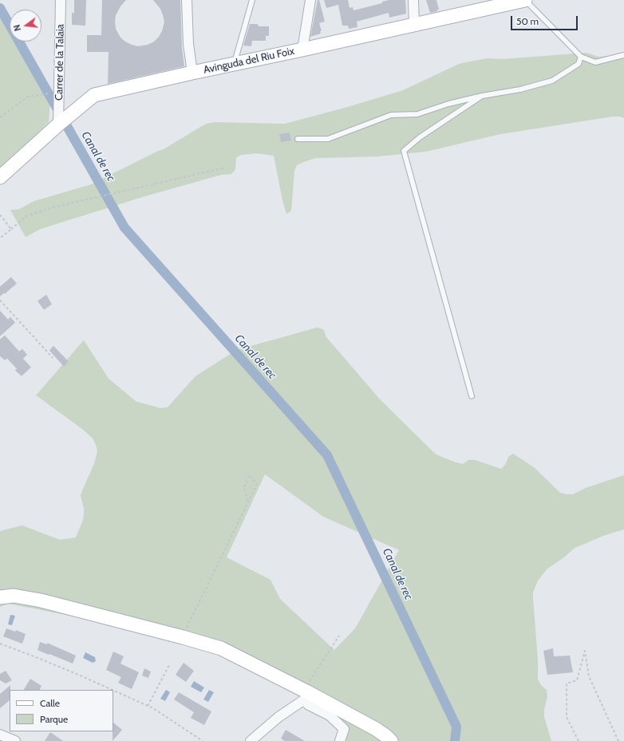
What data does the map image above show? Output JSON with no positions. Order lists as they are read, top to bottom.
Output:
{
  "streets": {
    "street": ["Avinguda del Riu Foix", "Carrer de la Talaia"]
  },
  "crossings": [
    ["Avinguda del Riu Foix", "Carrer de la Talaia"]
  ],
  "water": ["Canal de rec"],
  "legend": ["Calle", "Parque"],
  "scale_bar": "50 m",
  "north": "left"
}
